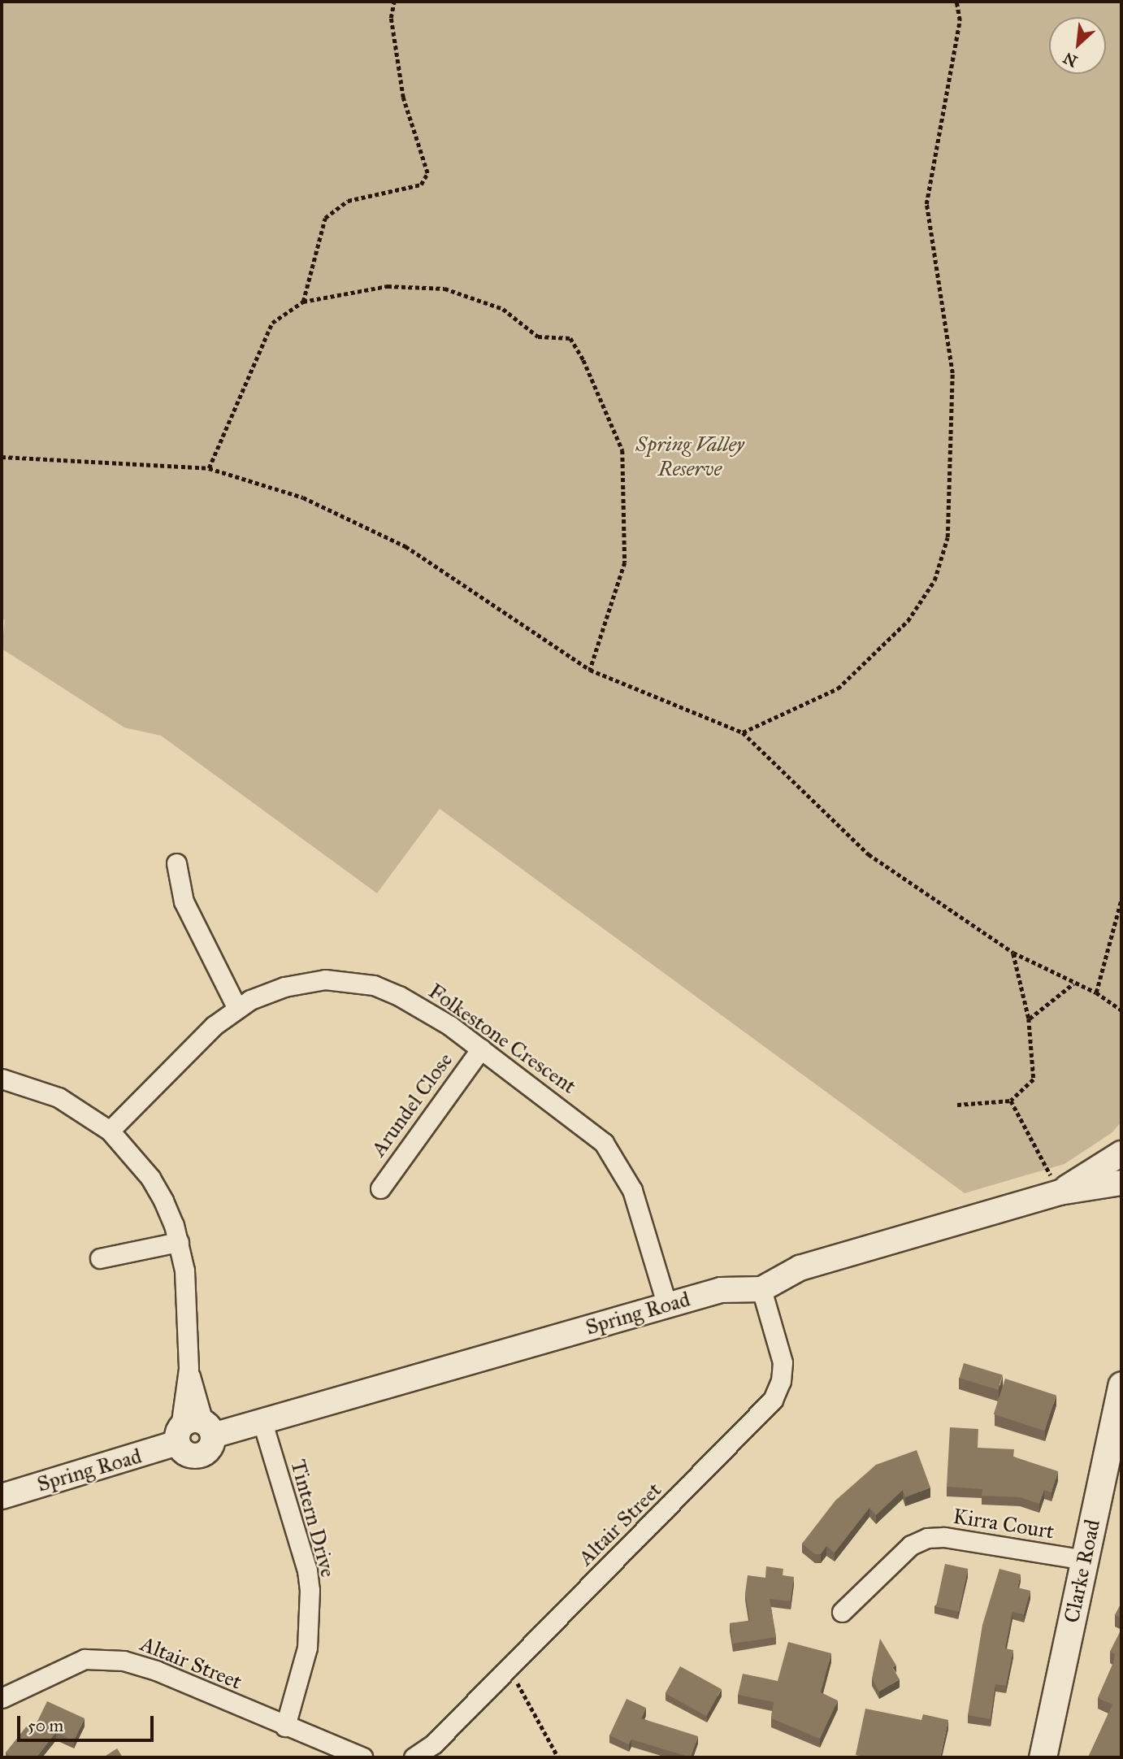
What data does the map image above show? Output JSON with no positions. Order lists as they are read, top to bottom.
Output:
{
  "streets": {
    "main road": ["Clarke Road"],
    "street": [
      "Folkestone Crescent",
      "Arundel Close",
      "Spring Road",
      "Tintern Drive",
      "Altair Street",
      "Kirra Court"
    ]
  },
  "crossings": [
    ["Folkestone Crescent", "Arundel Close"],
    ["Folkestone Crescent", "Spring Road"],
    ["Spring Road", "Tintern Drive"],
    ["Spring Road", "Altair Street"],
    ["Tintern Drive", "Altair Street"],
    ["Kirra Court", "Clarke Road"]
  ],
  "parks": ["Spring Valley Reserve"],
  "scale_bar": "50 m",
  "north": "bottom left"
}
